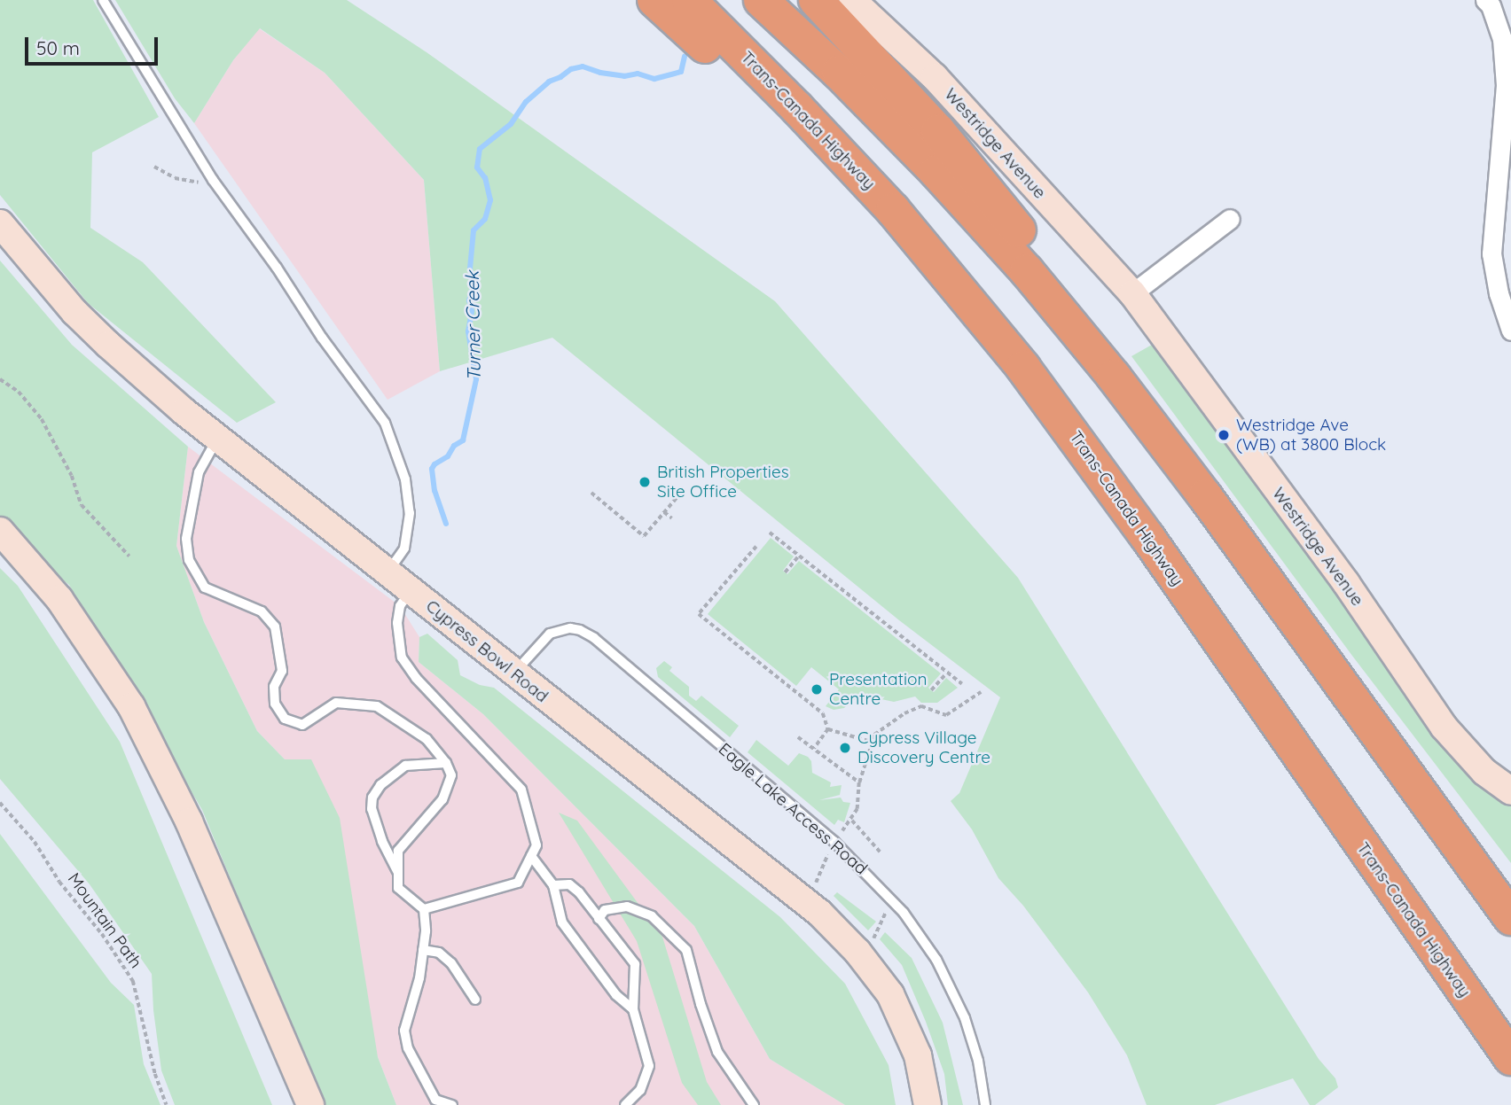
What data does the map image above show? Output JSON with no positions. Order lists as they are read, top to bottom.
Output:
{
  "streets": {
    "highway": ["Trans-Canada Highway"],
    "street": ["Westridge Avenue", "Cypress Bowl Road"],
    "lane": ["Eagle Lake Access Road"],
    "path": ["Mountain Path"]
  },
  "crossings": [
    ["Cypress Bowl Road", "Eagle Lake Access Road"]
  ],
  "water": ["Turner Creek"],
  "places": [
    "Westridge Ave (WB) at 3800 Block",
    "British Properties Site Office",
    "Presentation Centre",
    "Cypress Village Discovery Centre"
  ],
  "scale_bar": "50 m"
}
